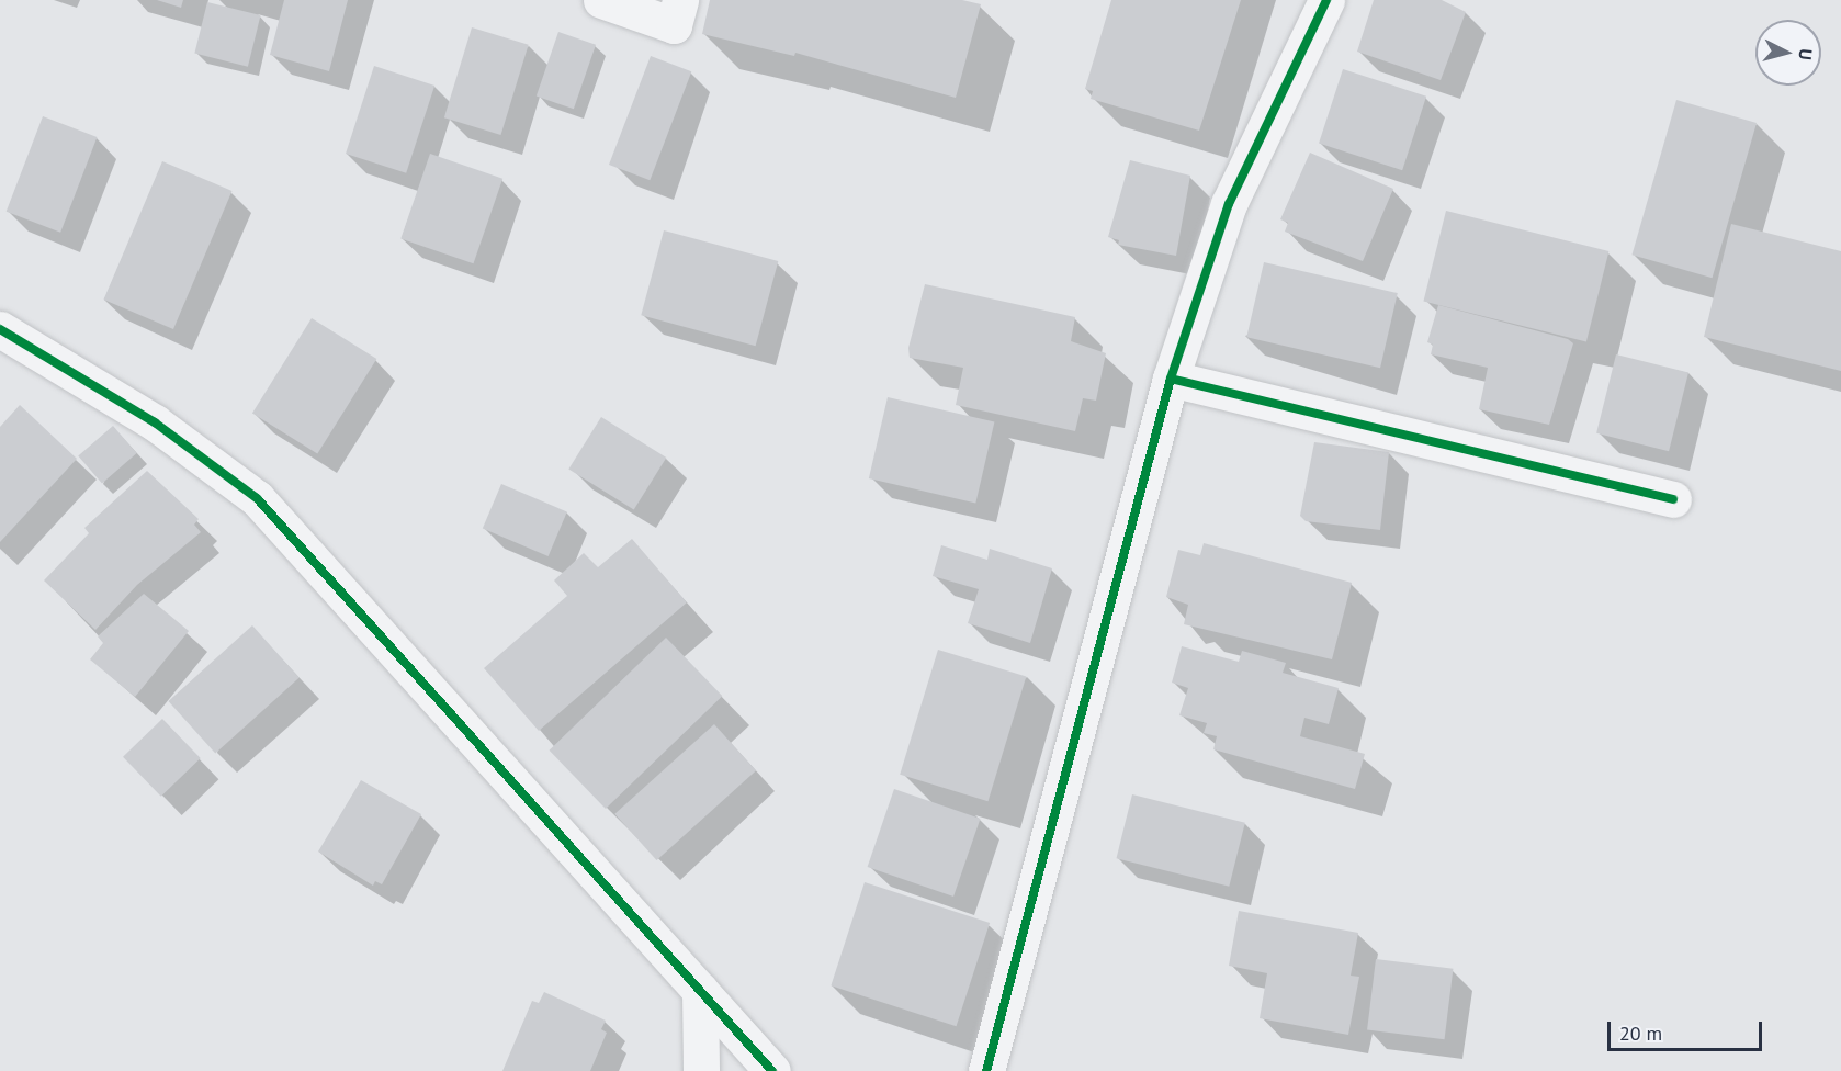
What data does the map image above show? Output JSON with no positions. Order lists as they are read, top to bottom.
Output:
{
  "scale_bar": "20 m",
  "north": "right"
}
